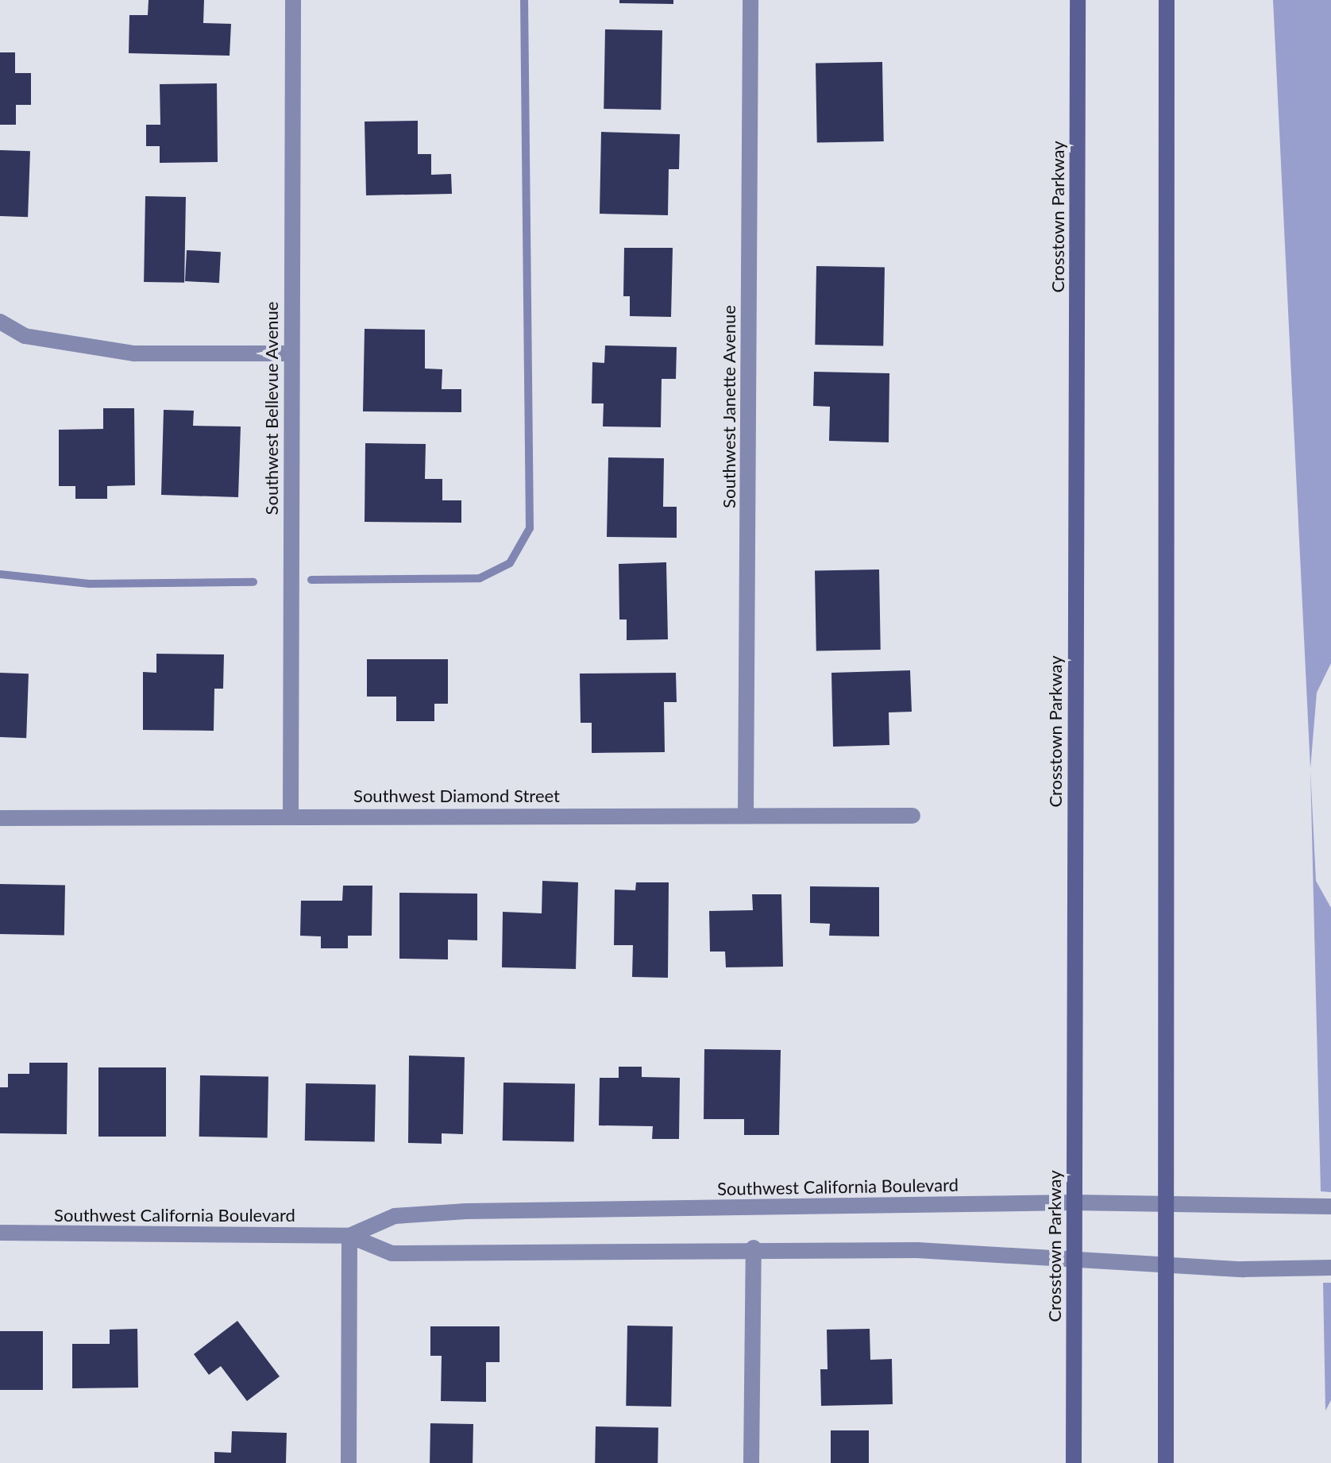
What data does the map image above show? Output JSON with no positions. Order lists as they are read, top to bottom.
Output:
{
  "streets": {
    "main road": ["Crosstown Parkway"],
    "street": [
      "Southwest Janette Avenue",
      "Southwest Bellevue Avenue",
      "Southwest Diamond Street",
      "Southwest California Boulevard"
    ]
  },
  "crossings": [
    ["Crosstown Parkway", "Southwest California Boulevard"],
    ["Southwest Janette Avenue", "Southwest Diamond Street"],
    ["Southwest Bellevue Avenue", "Southwest Diamond Street"]
  ]
}
